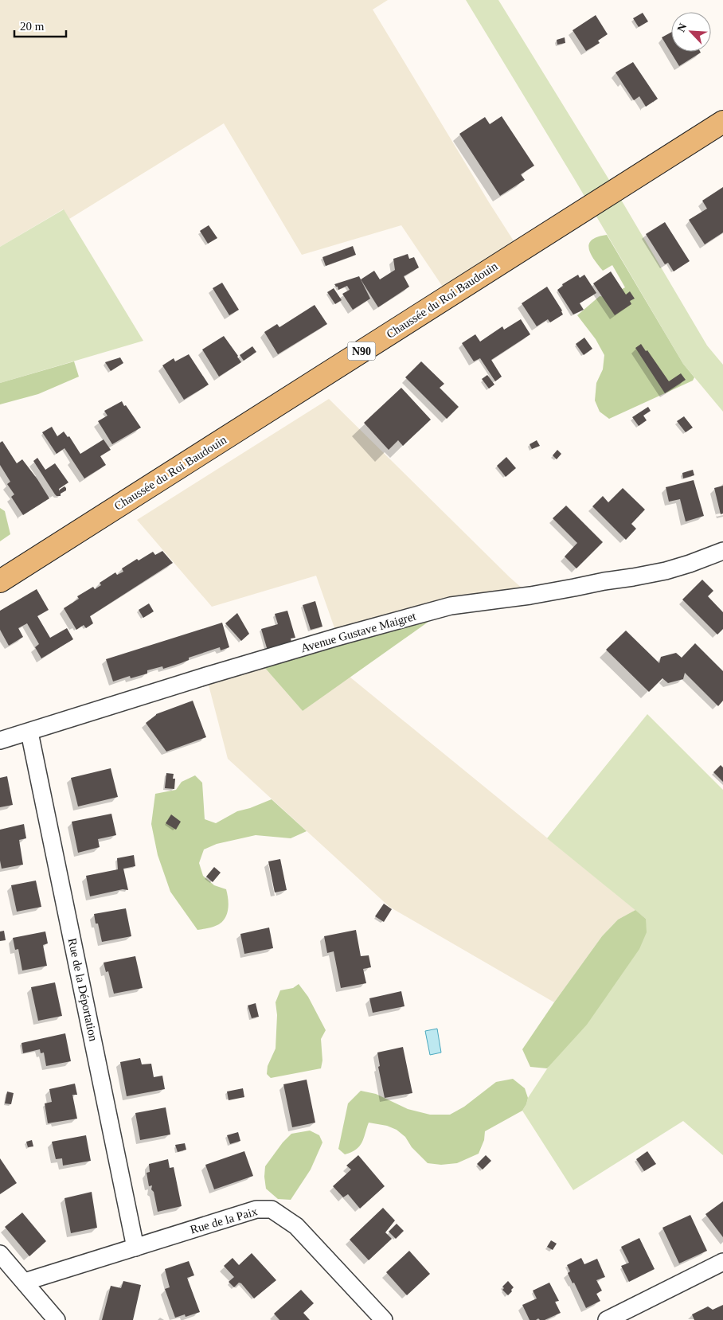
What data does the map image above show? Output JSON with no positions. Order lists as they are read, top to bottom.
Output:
{
  "streets": {
    "main road": ["Chaussée du Roi Baudouin", "N90"],
    "street": ["Avenue Gustave Maigret", "Rue de la Déportation", "Rue de la Paix"]
  },
  "crossings": [
    ["Avenue Gustave Maigret", "Rue de la Déportation"],
    ["Rue de la Déportation", "Rue de la Paix"]
  ],
  "scale_bar": "20 m",
  "north": "top left"
}
